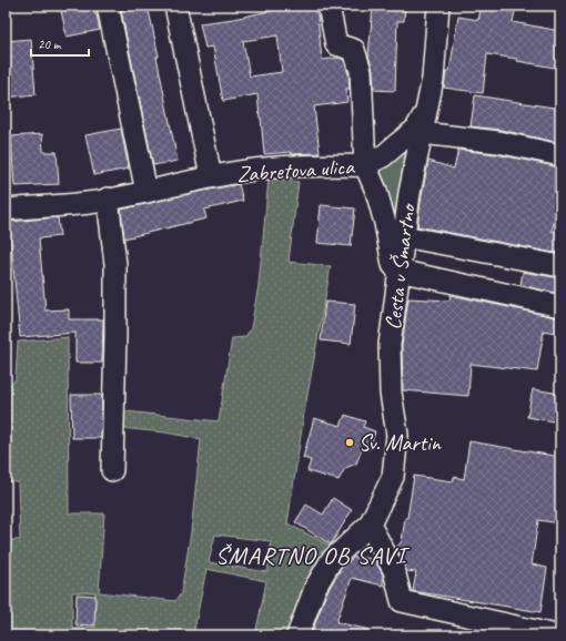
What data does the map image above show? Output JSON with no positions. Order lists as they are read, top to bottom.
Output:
{
  "streets": {
    "street": ["Zabretova ulica", "Cesta v Šmartno"]
  },
  "districts": ["ŠMARTNO OB SAVI"],
  "places": ["Sv. Martin"],
  "scale_bar": "20 m"
}
